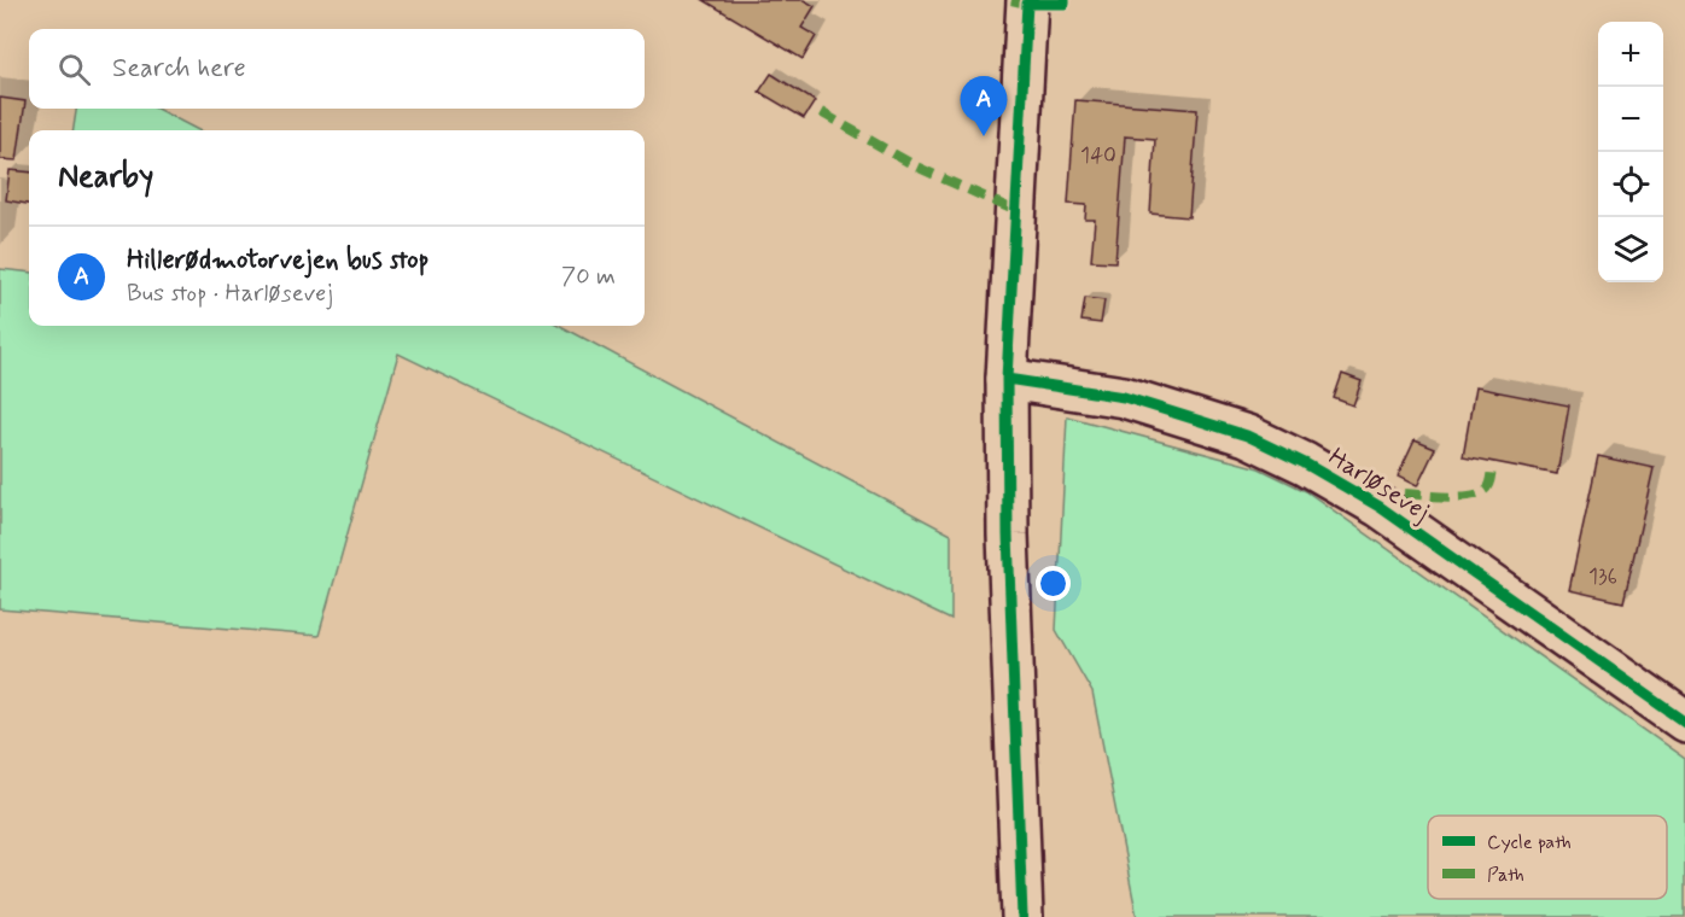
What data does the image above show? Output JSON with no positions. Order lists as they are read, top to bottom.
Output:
{
  "streets": {
    "street": ["Harløsevej"]
  },
  "house_numbers": ["140", "136"],
  "legend": ["Cycle path", "Path"],
  "page": {
    "map_buttons": ["+", "−"],
    "search": "Search here",
    "pins": "A",
    "heading": "Nearby",
    "list": [
      {
        "mark": "A",
        "name": "Hillerødmotorvejen bus stop",
        "note": "Bus stop · Harløsevej",
        "value": "70 m"
      }
    ]
  }
}
